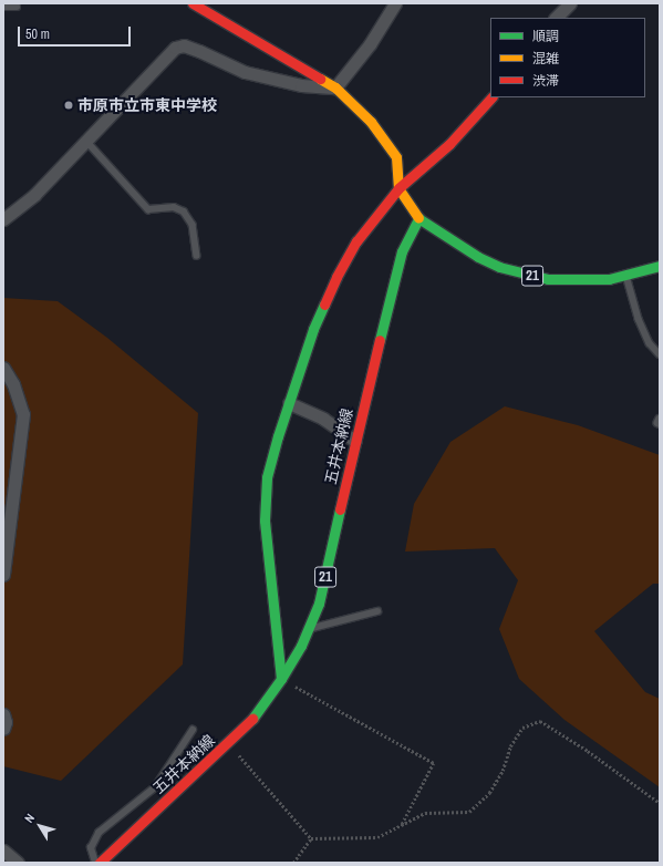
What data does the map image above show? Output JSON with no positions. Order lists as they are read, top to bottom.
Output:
{
  "streets": {
    "main road": ["21", "五井本納線"]
  },
  "crossings": [
    ["21", "五井本納線"]
  ],
  "places": ["市原市立市東中学校"],
  "legend": ["順調", "混雑", "渋滞"],
  "scale_bar": "50 m",
  "north": "top left"
}
